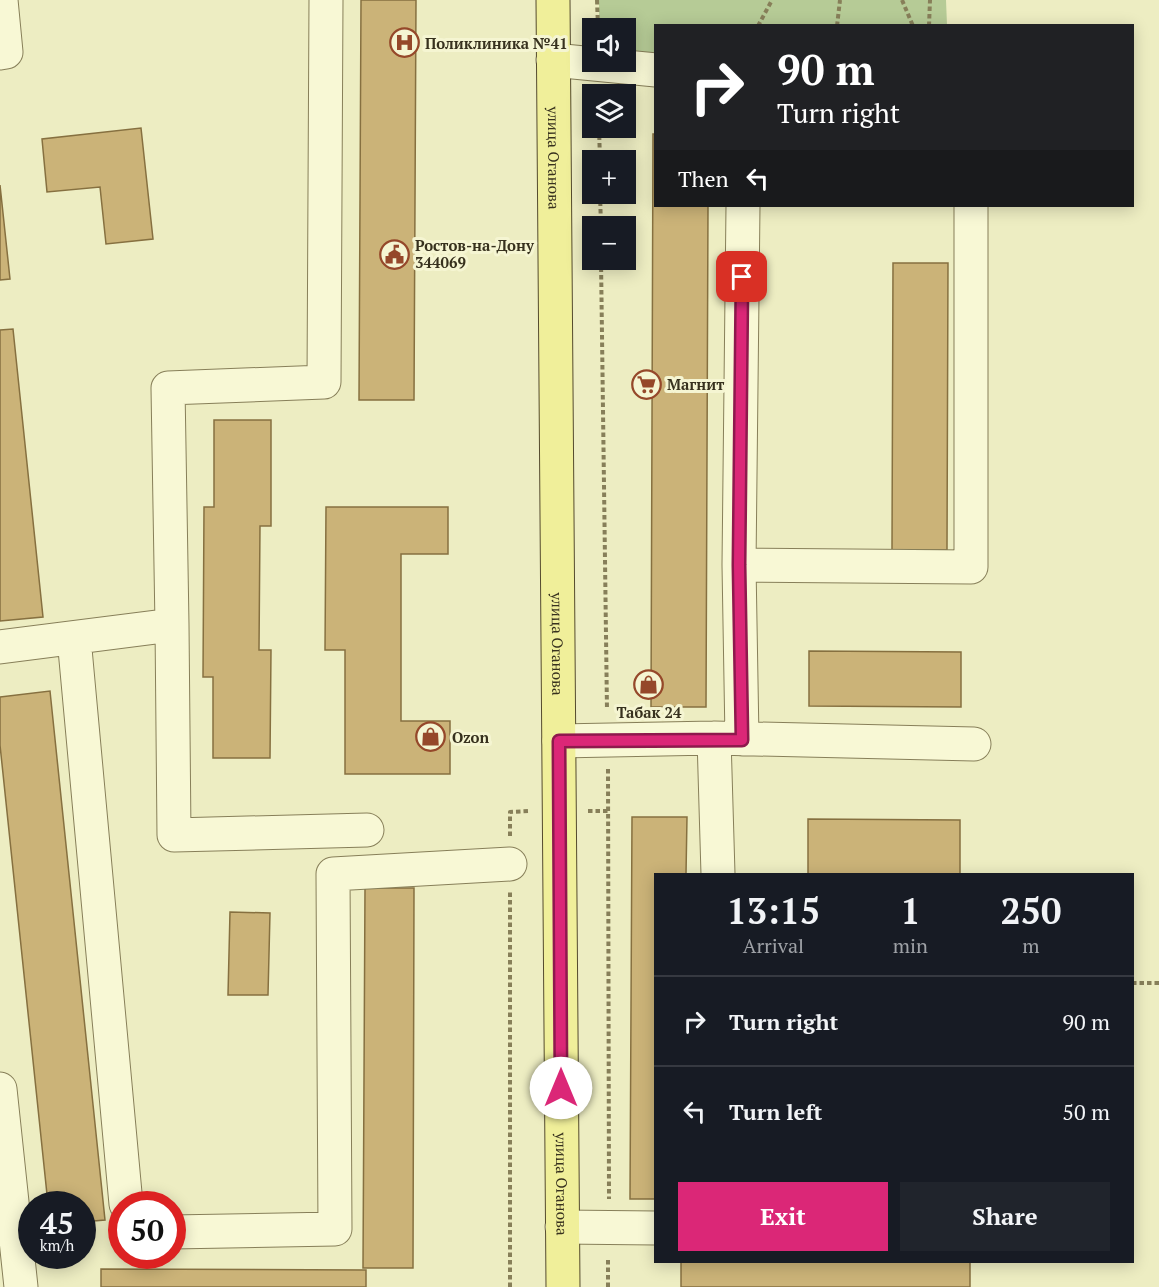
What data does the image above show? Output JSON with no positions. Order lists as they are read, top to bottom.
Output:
{
  "streets": {
    "main road": ["улица Оганова"]
  },
  "places": {
    "hospital": ["Поликлиника №41"],
    "public building": ["Ростов-на-Дону 344069"],
    "supermarket": ["Магнит"],
    "shop": ["Табак 24", "Ozon"]
  },
  "page": {
    "map_buttons": ["+", "−"],
    "turn": ["90 m", "Turn right"],
    "then": "Then",
    "eta": [
      "13:15",
      "Arrival",
      "1",
      "min",
      "250",
      "m"
    ],
    "list": [
      {
        "name": "Turn right",
        "value": "90 m"
      },
      {
        "name": "Turn left",
        "value": "50 m"
      }
    ],
    "buttons": ["Exit", "Share"],
    "speed": "45 km/h",
    "limit": "50"
  }
}
